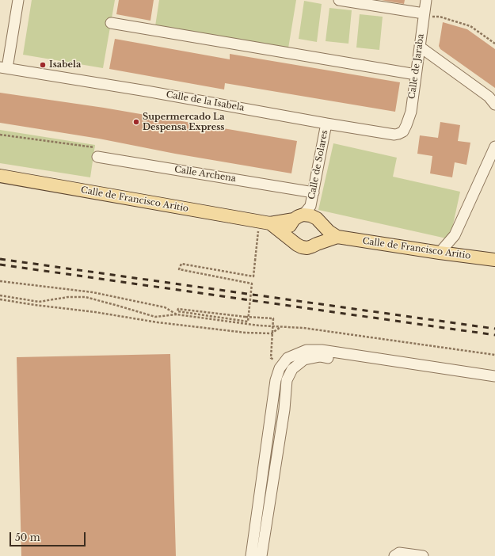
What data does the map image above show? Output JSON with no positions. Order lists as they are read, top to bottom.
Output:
{
  "streets": {
    "main road": ["Calle de Francisco Aritio"],
    "street": [
      "Calle de Jaraba",
      "Calle de la Isabela",
      "Calle de Solares",
      "Calle Archena"
    ]
  },
  "crossings": [
    ["Calle de Jaraba", "Calle de la Isabela"],
    ["Calle de la Isabela", "Calle de Solares"],
    ["Calle de Solares", "Calle Archena"],
    ["Calle de Solares", "Calle de Francisco Aritio"]
  ],
  "places": ["Isabela", "Supermercado La Despensa Express"],
  "scale_bar": "50 m"
}
